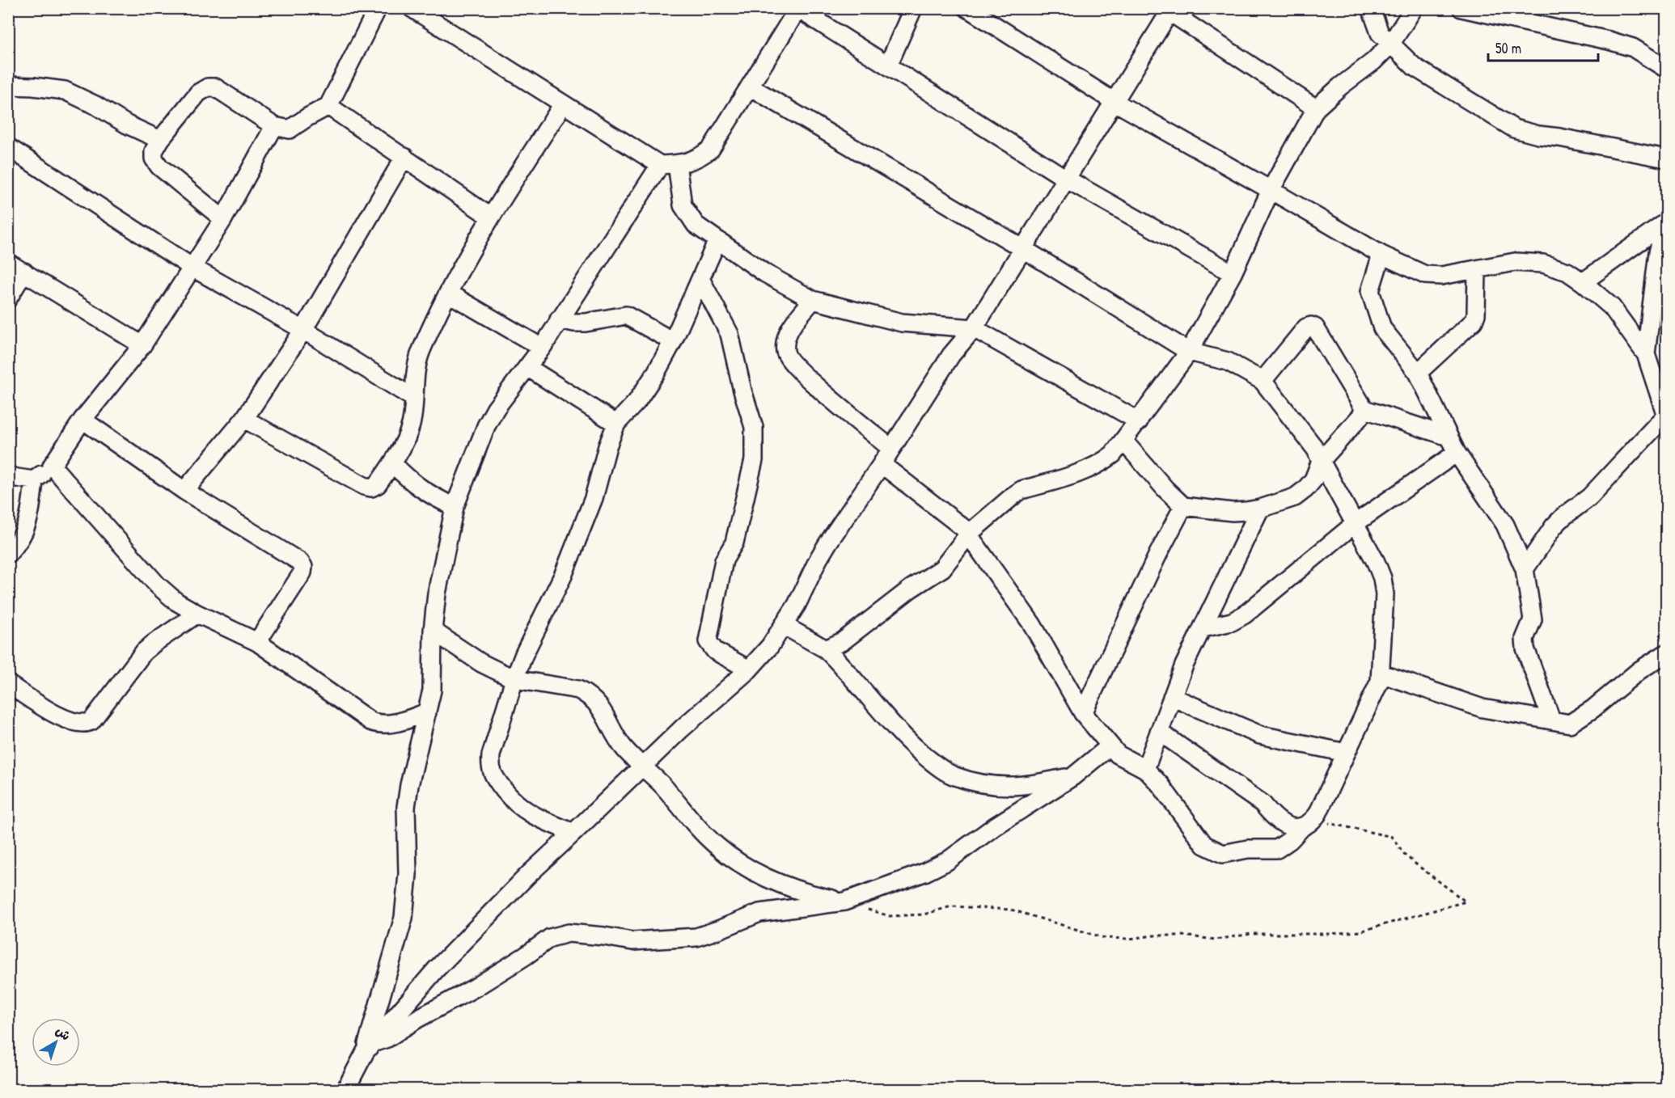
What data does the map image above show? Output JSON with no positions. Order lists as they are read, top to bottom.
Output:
{
  "scale_bar": "50 m",
  "north": "top right"
}
